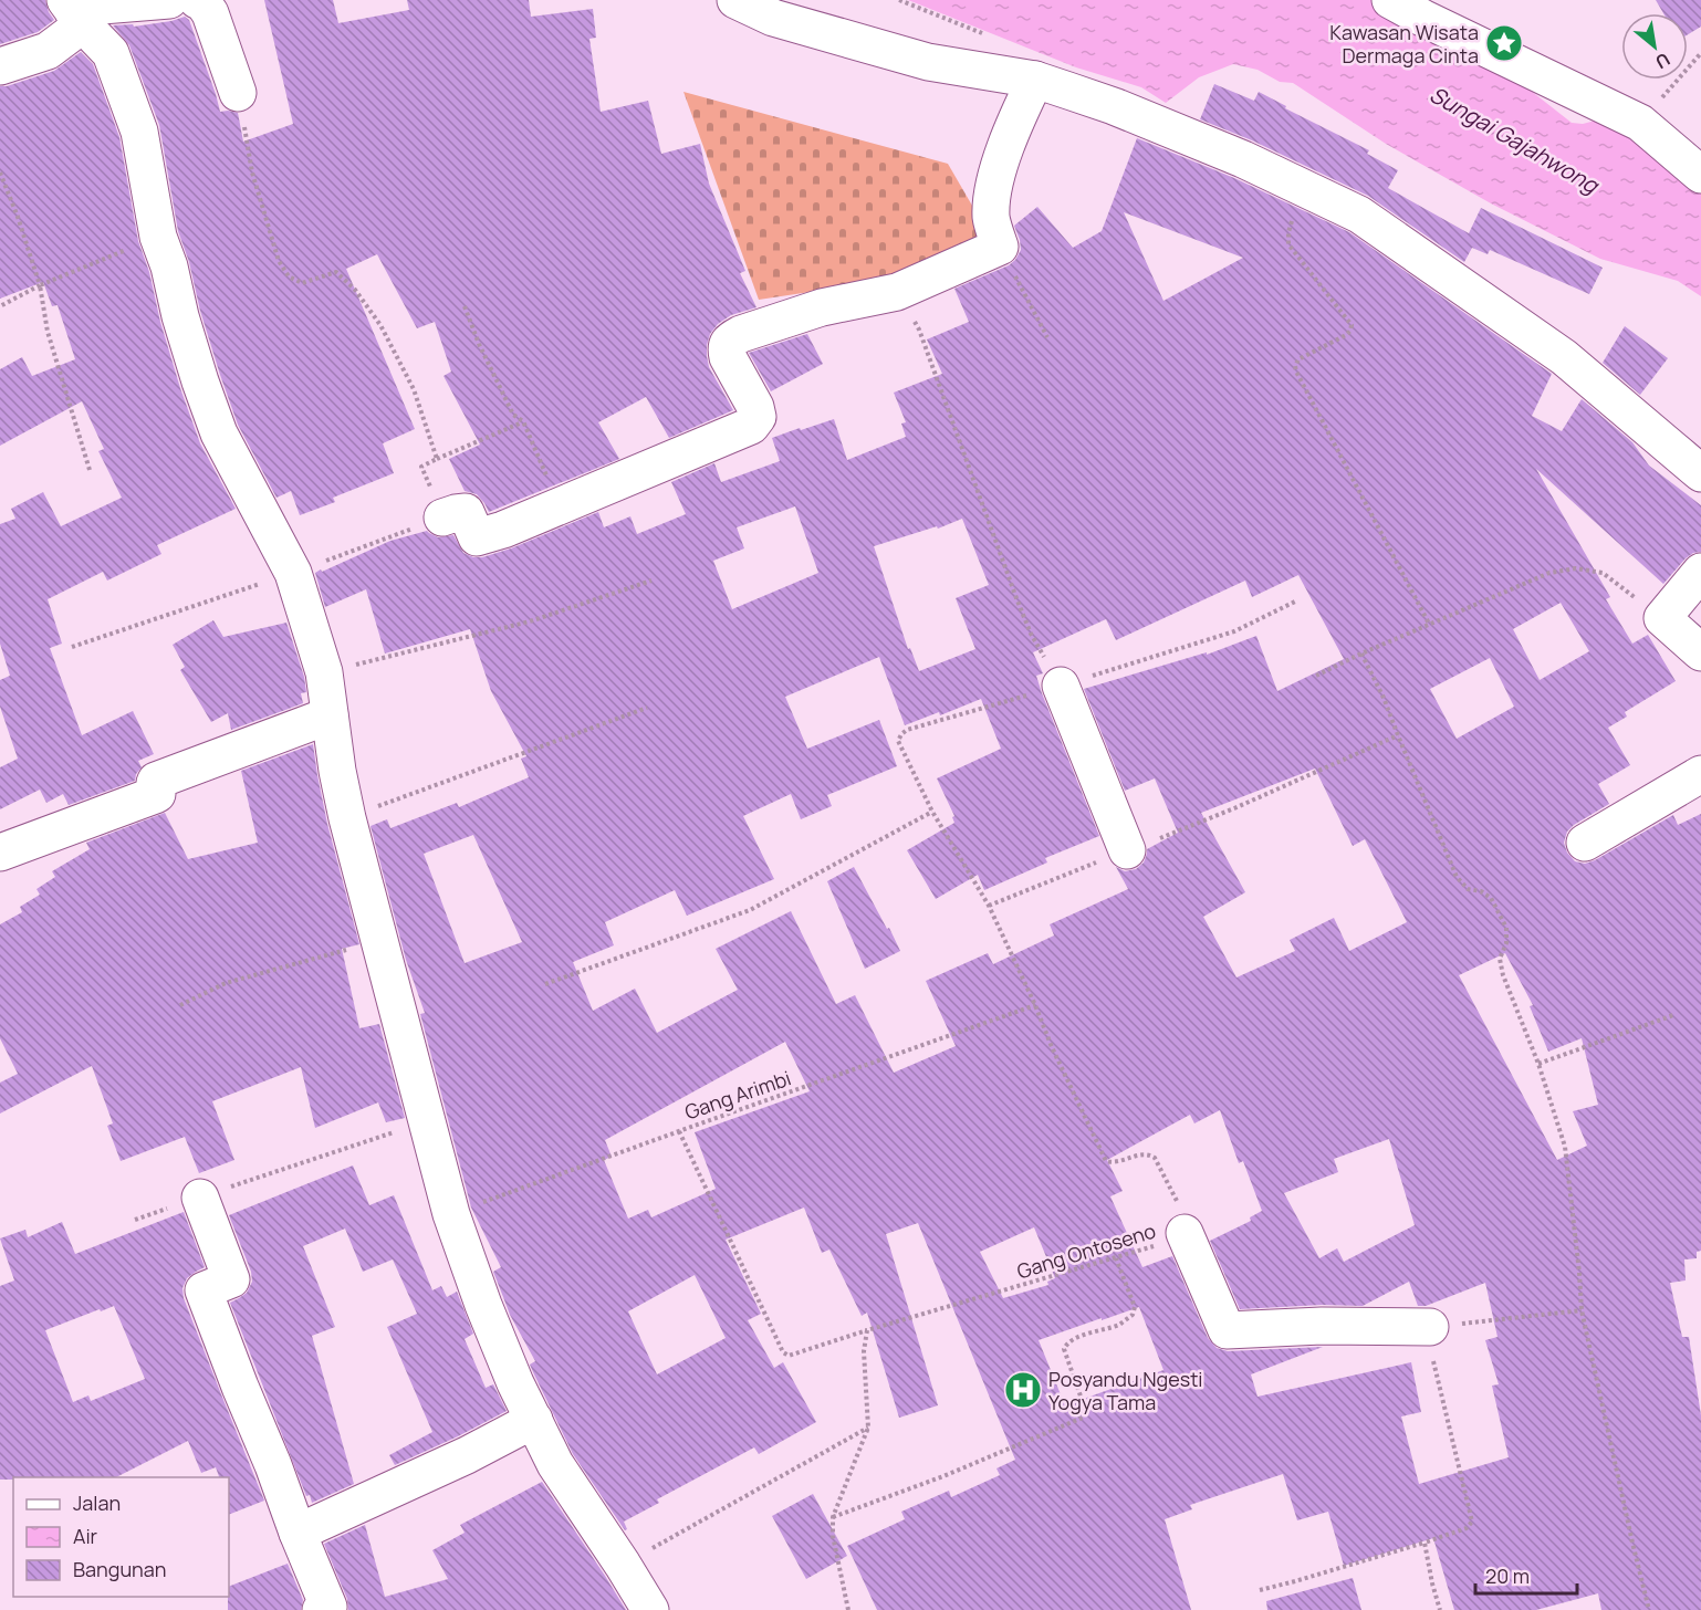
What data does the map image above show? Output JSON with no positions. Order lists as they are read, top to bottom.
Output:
{
  "streets": {
    "path": ["Gang Arimbi", "Gang Ontoseno"]
  },
  "crossings": [
    ["Gang Arimbi", "Gang Ontoseno"]
  ],
  "water": ["Sungai Gajahwong"],
  "places": {
    "place": ["Kawasan Wisata Dermaga Cinta"],
    "hospital": ["Posyandu Ngesti Yogya Tama"]
  },
  "legend": ["Jalan", "Air", "Bangunan"],
  "scale_bar": "20 m",
  "north": "bottom right"
}
